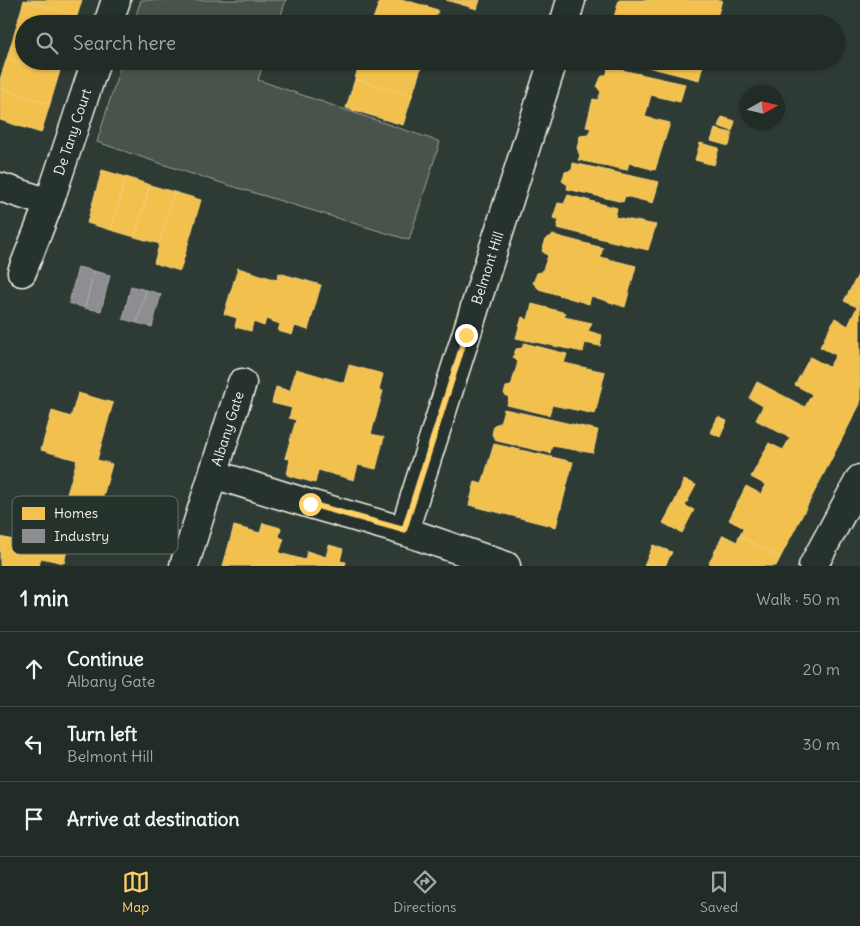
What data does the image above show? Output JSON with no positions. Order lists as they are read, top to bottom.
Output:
{
  "streets": {
    "street": ["De Tany Court", "Belmont Hill", "Albany Gate"]
  },
  "crossings": [
    ["Belmont Hill", "Albany Gate"]
  ],
  "legend": ["Homes", "Industry"],
  "north": "right",
  "page": {
    "search": "Search here",
    "heading": ["1 min", "Walk · 50 m"],
    "list": [
      ["Continue", "Albany Gate", "20 m"],
      ["Turn left", "Belmont Hill", "30 m"],
      "Arrive at destination"
    ],
    "nav": ["Map", "Directions", "Saved"]
  }
}
